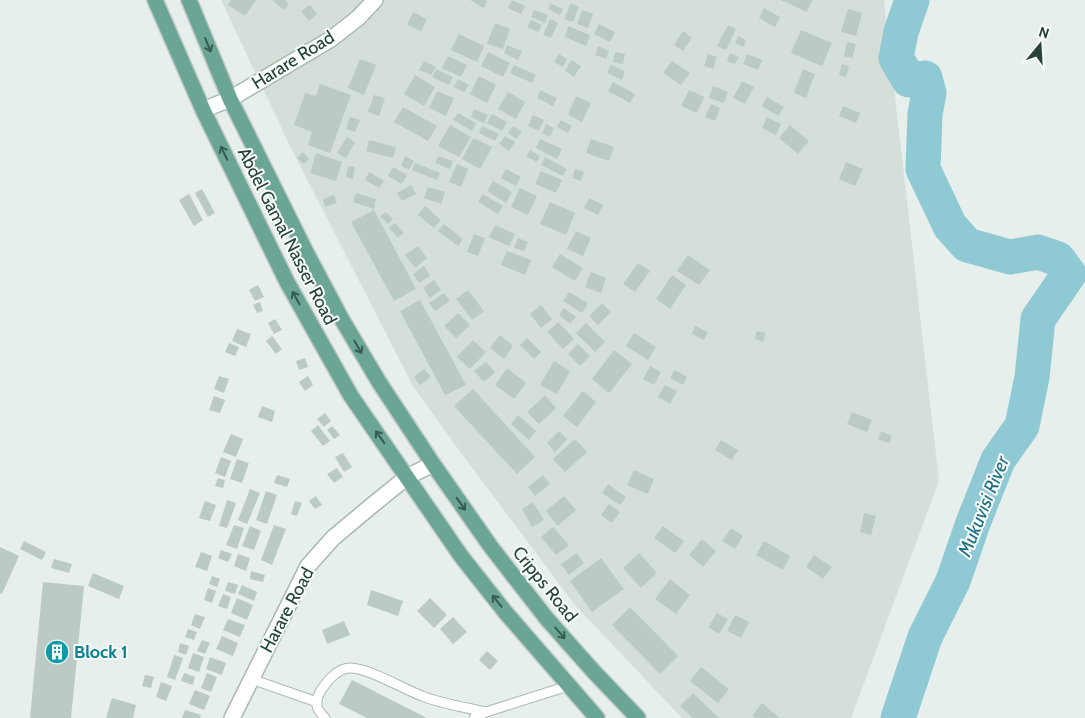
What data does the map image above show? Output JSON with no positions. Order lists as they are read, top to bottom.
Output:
{
  "streets": {
    "main road": ["Abdel Gamal Nasser Road", "Cripps Road"],
    "street": ["Harare Road"]
  },
  "crossings": [
    ["Harare Road", "Abdel Gamal Nasser Road"],
    ["Harare Road", "Cripps Road"],
    ["Abdel Gamal Nasser Road", "Cripps Road"]
  ],
  "water": ["Mukuvisi River"],
  "places": {
    "building": ["Block 1"]
  },
  "north": "top"
}
